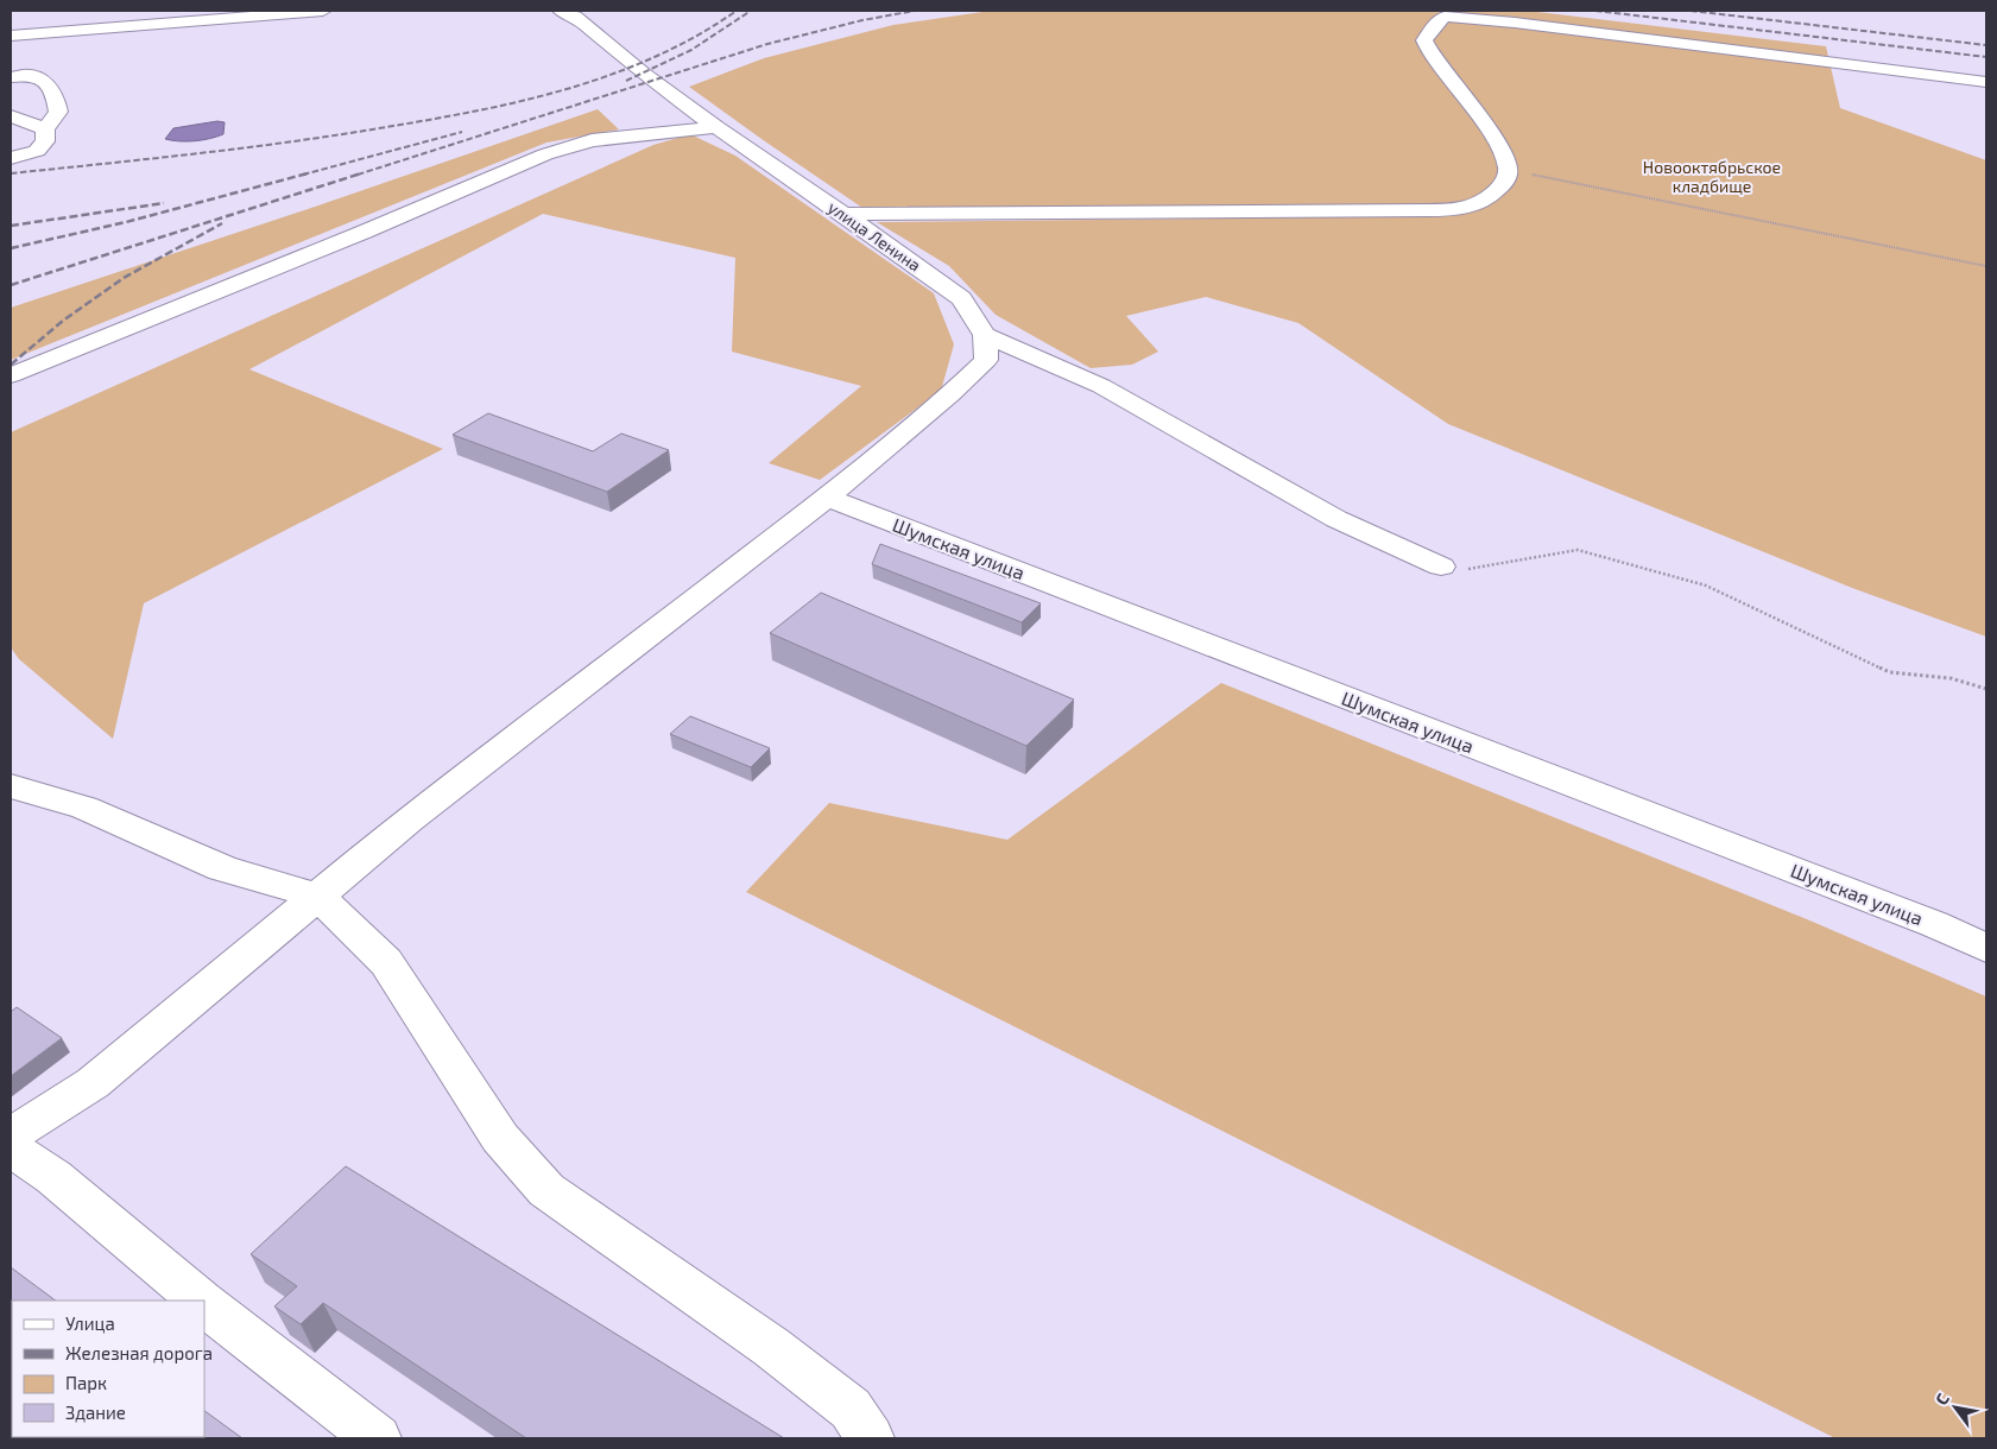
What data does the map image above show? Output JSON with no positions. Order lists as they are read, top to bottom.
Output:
{
  "streets": {
    "street": ["улица Ленина", "Шумская улица"]
  },
  "parks": ["Новооктябрьское кладбище"],
  "legend": [
    "Улица",
    "Железная дорога",
    "Парк",
    "Здание"
  ],
  "north": "top left"
}
